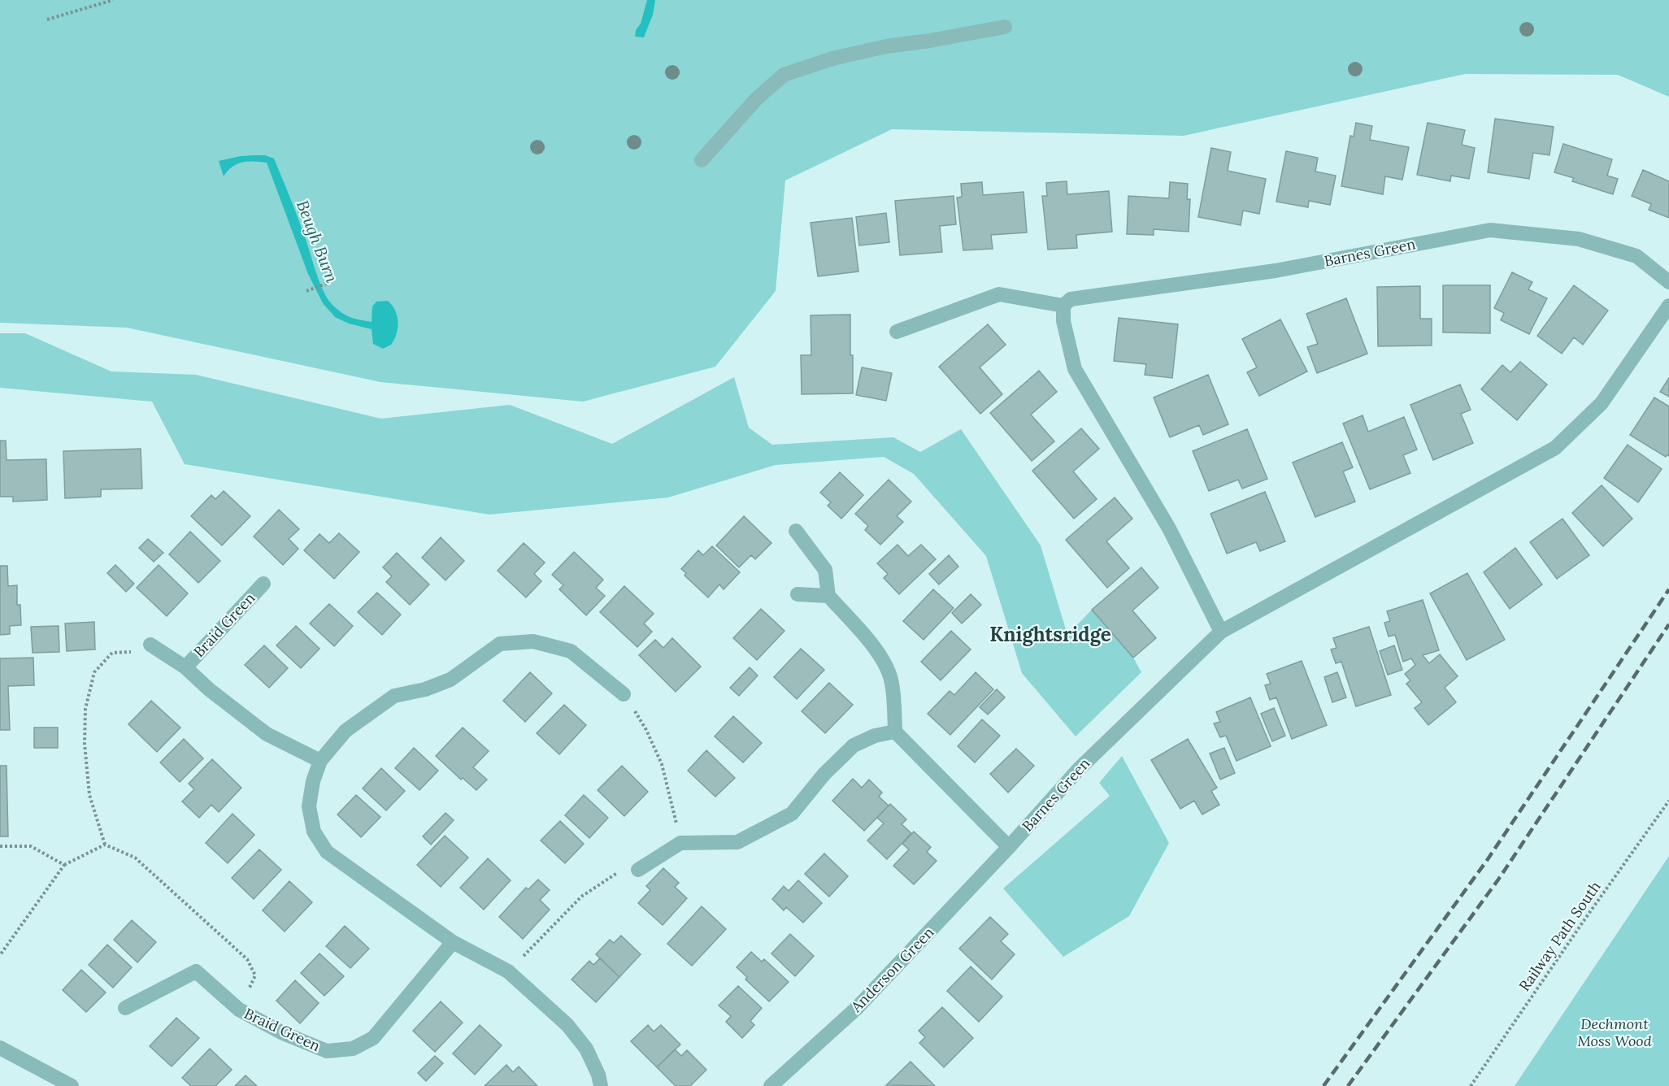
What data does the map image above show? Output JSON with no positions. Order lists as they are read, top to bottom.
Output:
{
  "streets": {
    "street": ["Barnes Green", "Braid Green", "Anderson Green"],
    "path": ["Railway Path South"]
  },
  "crossings": [
    ["Barnes Green", "Anderson Green"]
  ],
  "districts": ["Knightsridge"],
  "water": ["Beugh Burn"],
  "parks": ["Dechmont Moss Wood"]
}
